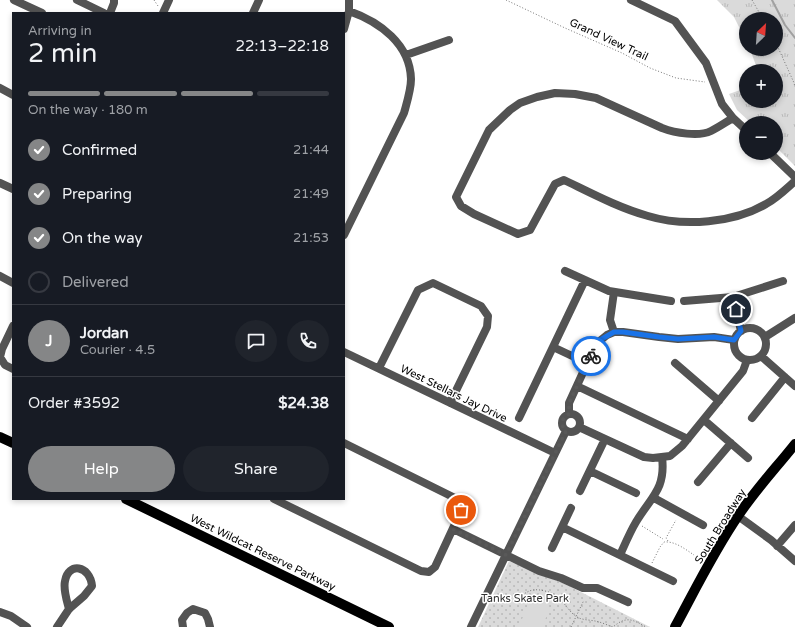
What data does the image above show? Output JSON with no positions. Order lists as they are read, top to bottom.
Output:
{
  "streets": {
    "main road": ["South Broadway", "West Wildcat Reserve Parkway"],
    "street": ["West Stellars Jay Drive"],
    "path": ["Grand View Trail"]
  },
  "parks": ["Tanks Skate Park"],
  "north": "top right",
  "page": {
    "map_buttons": ["+", "−"],
    "heading": ["2 min", "Arriving in", "22:13–22:18"],
    "panel": [
      "Jordan",
      "Courier · 4.5",
      "Order #3592",
      "$24.38"
    ],
    "bar": "On the way · 180 m",
    "list": [
      ["Confirmed", "21:44"],
      ["Preparing", "21:49"],
      ["On the way", "21:53"],
      "Delivered"
    ],
    "round": "J",
    "buttons": ["Help", "Share"]
  }
}
